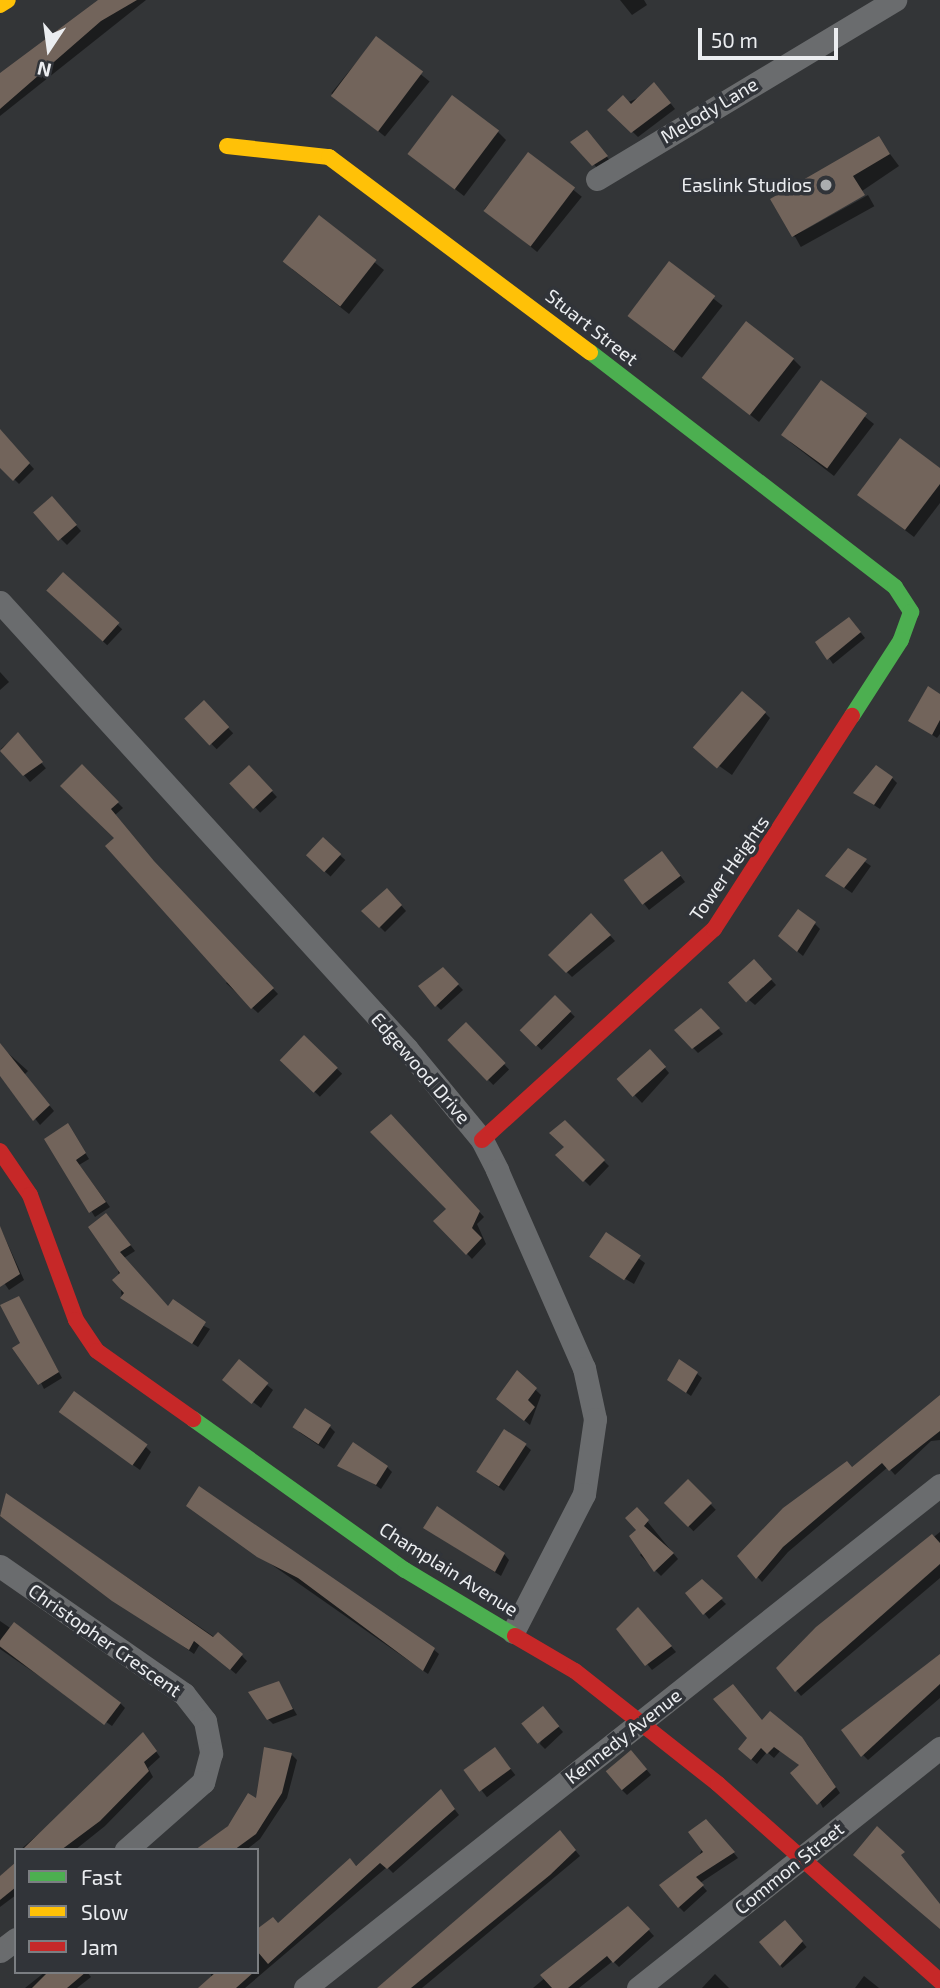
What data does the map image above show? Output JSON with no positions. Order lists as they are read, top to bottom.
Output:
{
  "streets": {
    "street": [
      "Melody Lane",
      "Stuart Street",
      "Tower Heights",
      "Edgewood Drive",
      "Champlain Avenue",
      "Christopher Crescent",
      "Kennedy Avenue",
      "Common Street"
    ]
  },
  "crossings": [
    ["Stuart Street", "Tower Heights"],
    ["Tower Heights", "Edgewood Drive"],
    ["Edgewood Drive", "Champlain Avenue"],
    ["Champlain Avenue", "Kennedy Avenue"],
    ["Champlain Avenue", "Common Street"]
  ],
  "places": ["Easlink Studios"],
  "legend": ["Fast", "Slow", "Jam"],
  "scale_bar": "50 m",
  "north": "bottom"
}
